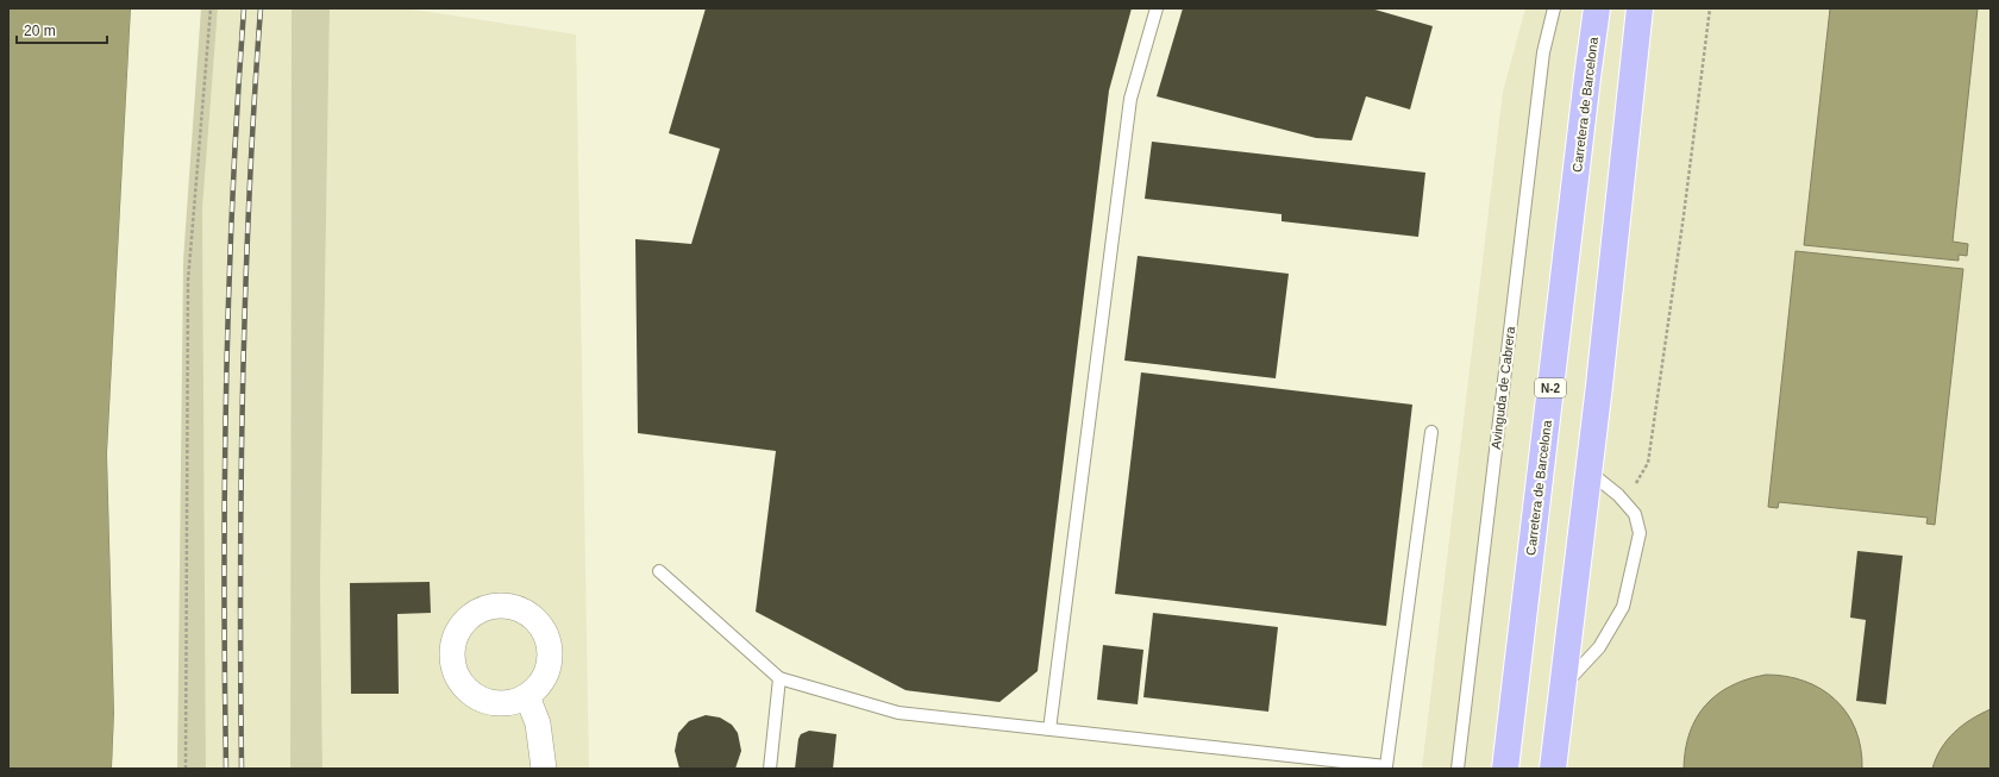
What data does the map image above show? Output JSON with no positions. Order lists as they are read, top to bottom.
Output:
{
  "streets": {
    "main road": ["Carretera de Barcelona", "N-2"],
    "lane": ["Avinguda de Cabrera"]
  },
  "scale_bar": "20 m"
}
